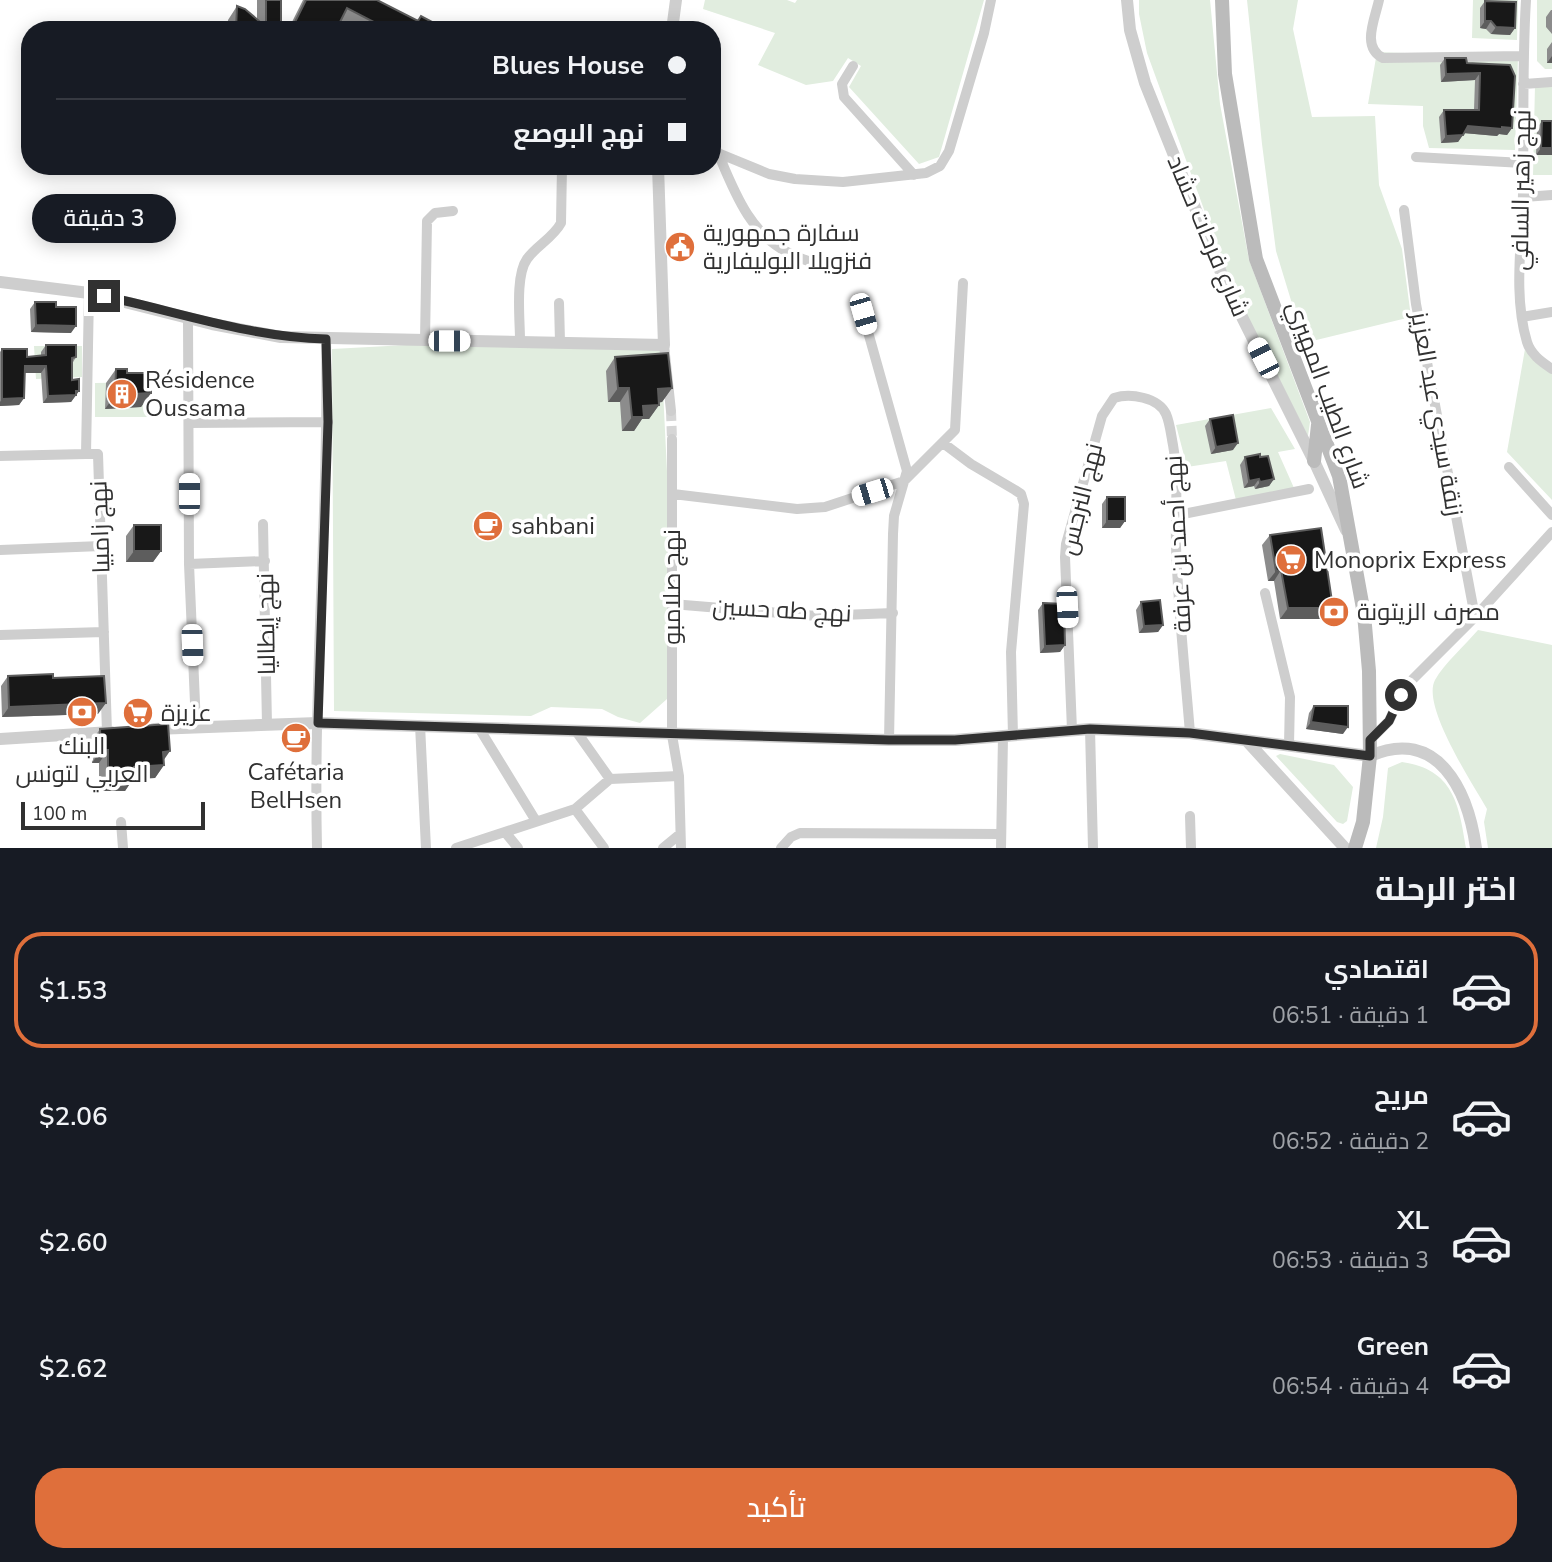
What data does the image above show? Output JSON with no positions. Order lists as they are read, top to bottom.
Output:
{
  "streets": {
    "main road": ["شارع الطيب المهيري"],
    "street": [
      "نهج زهير السافي",
      "شارع فرحات حشاد",
      "زنقة سيدي عبد العزيز",
      "نهج النرجس",
      "نهج زامبيا",
      "نهج أحمد بن عرفة",
      "نهج صلامبو",
      "نهج طه حسين",
      "نهج إيطاليا"
    ]
  },
  "crossings": [
    ["شارع فرحات حشاد", "شارع الطيب المهيري"],
    ["نهج النرجس", "نهج أحمد بن عرفة"],
    ["نهج صلامبو", "نهج طه حسين"]
  ],
  "places": {
    "public building": ["سفارة جمهورية فنزويلا البوليفارية"],
    "building": ["Résidence Oussama"],
    "cafe": ["sahbani", "Cafétaria BelHsen"],
    "supermarket": ["Monoprix Express", "عزيزة"],
    "bank": ["مصرف الزيتونة", "البنك العربي لتونس"]
  },
  "scale_bar": "100 m",
  "page": {
    "banner": ["Blues House", "نهج البوصع"],
    "bubble": "3 دقيقة",
    "scale": "100 m",
    "heading": "اختر الرحلة",
    "list": [
      {
        "name": "اقتصادي",
        "note": "1 دقيقة · 06:51",
        "value": "$1.53"
      },
      {
        "name": "مريح",
        "note": "2 دقيقة · 06:52",
        "value": "$2.06"
      },
      {
        "name": "XL",
        "note": "3 دقيقة · 06:53",
        "value": "$2.60"
      },
      {
        "name": "Green",
        "note": "4 دقيقة · 06:54",
        "value": "$2.62"
      }
    ],
    "buttons": "تأكيد"
  }
}
